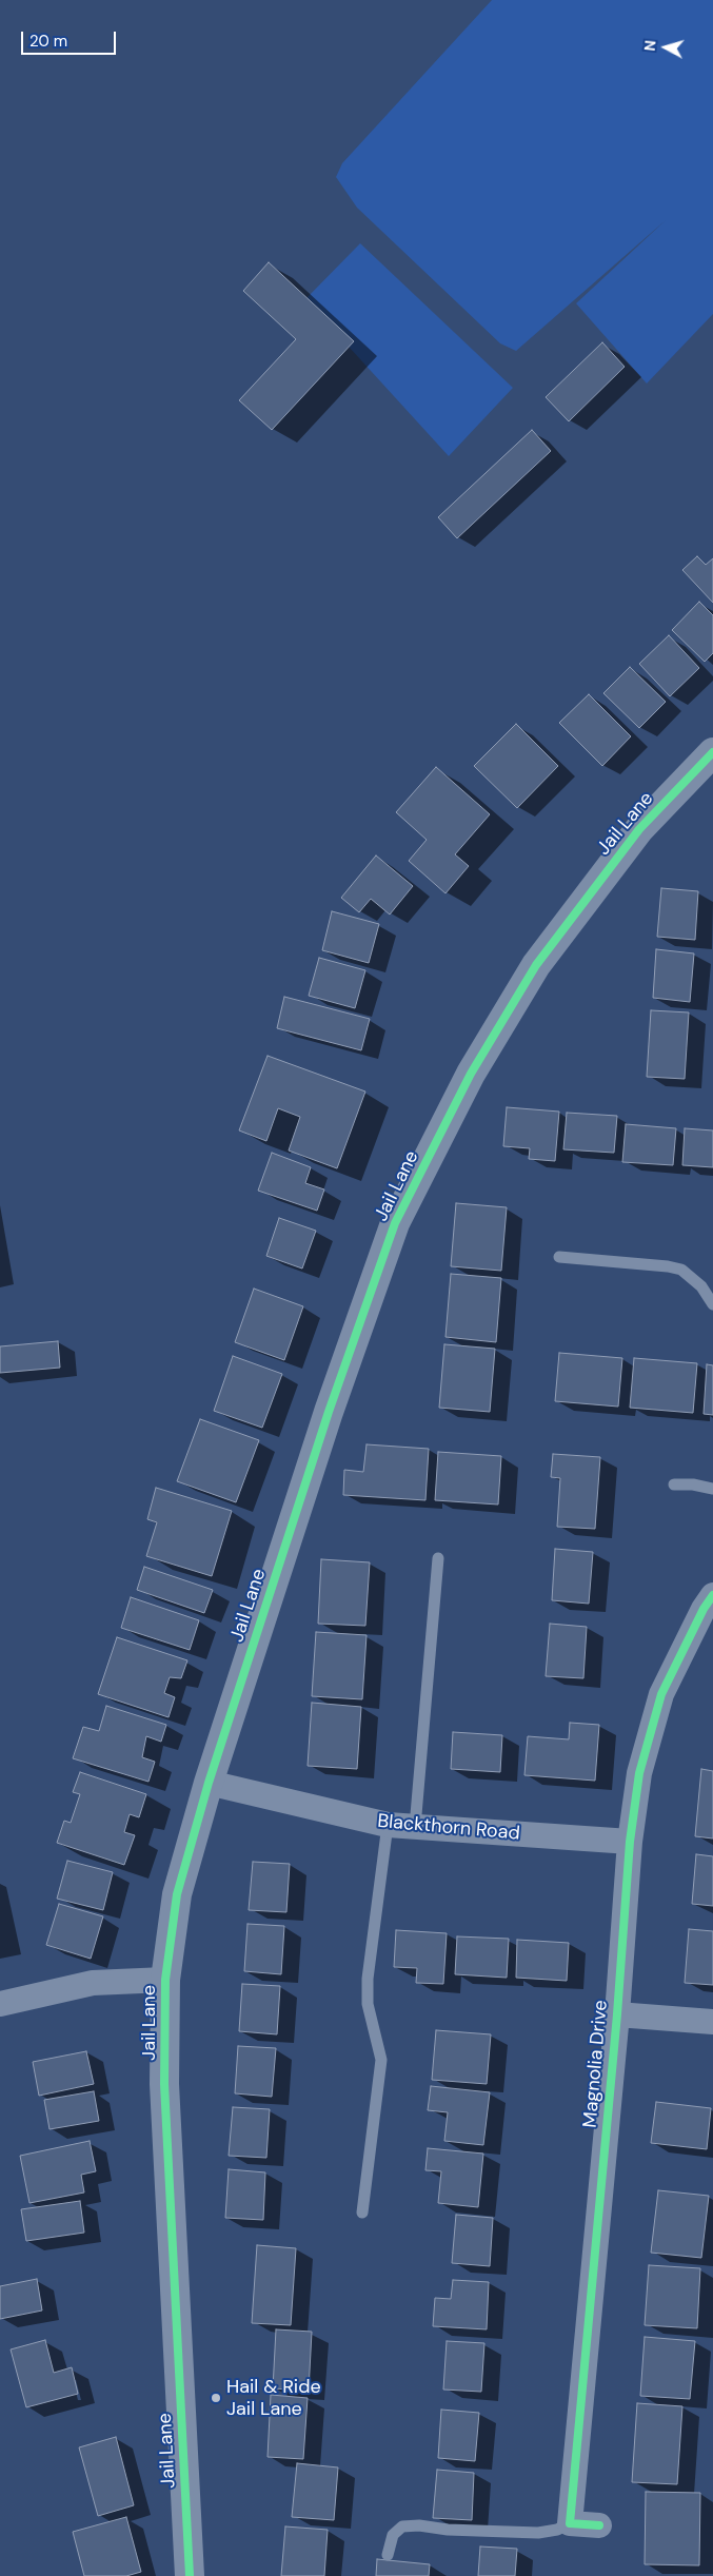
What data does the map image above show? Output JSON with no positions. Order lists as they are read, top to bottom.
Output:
{
  "streets": {
    "street": ["Jail Lane", "Blackthorn Road", "Magnolia Drive"]
  },
  "crossings": [
    ["Jail Lane", "Blackthorn Road"],
    ["Blackthorn Road", "Magnolia Drive"]
  ],
  "places": ["Hail & Ride Jail Lane"],
  "scale_bar": "20 m",
  "north": "left"
}
